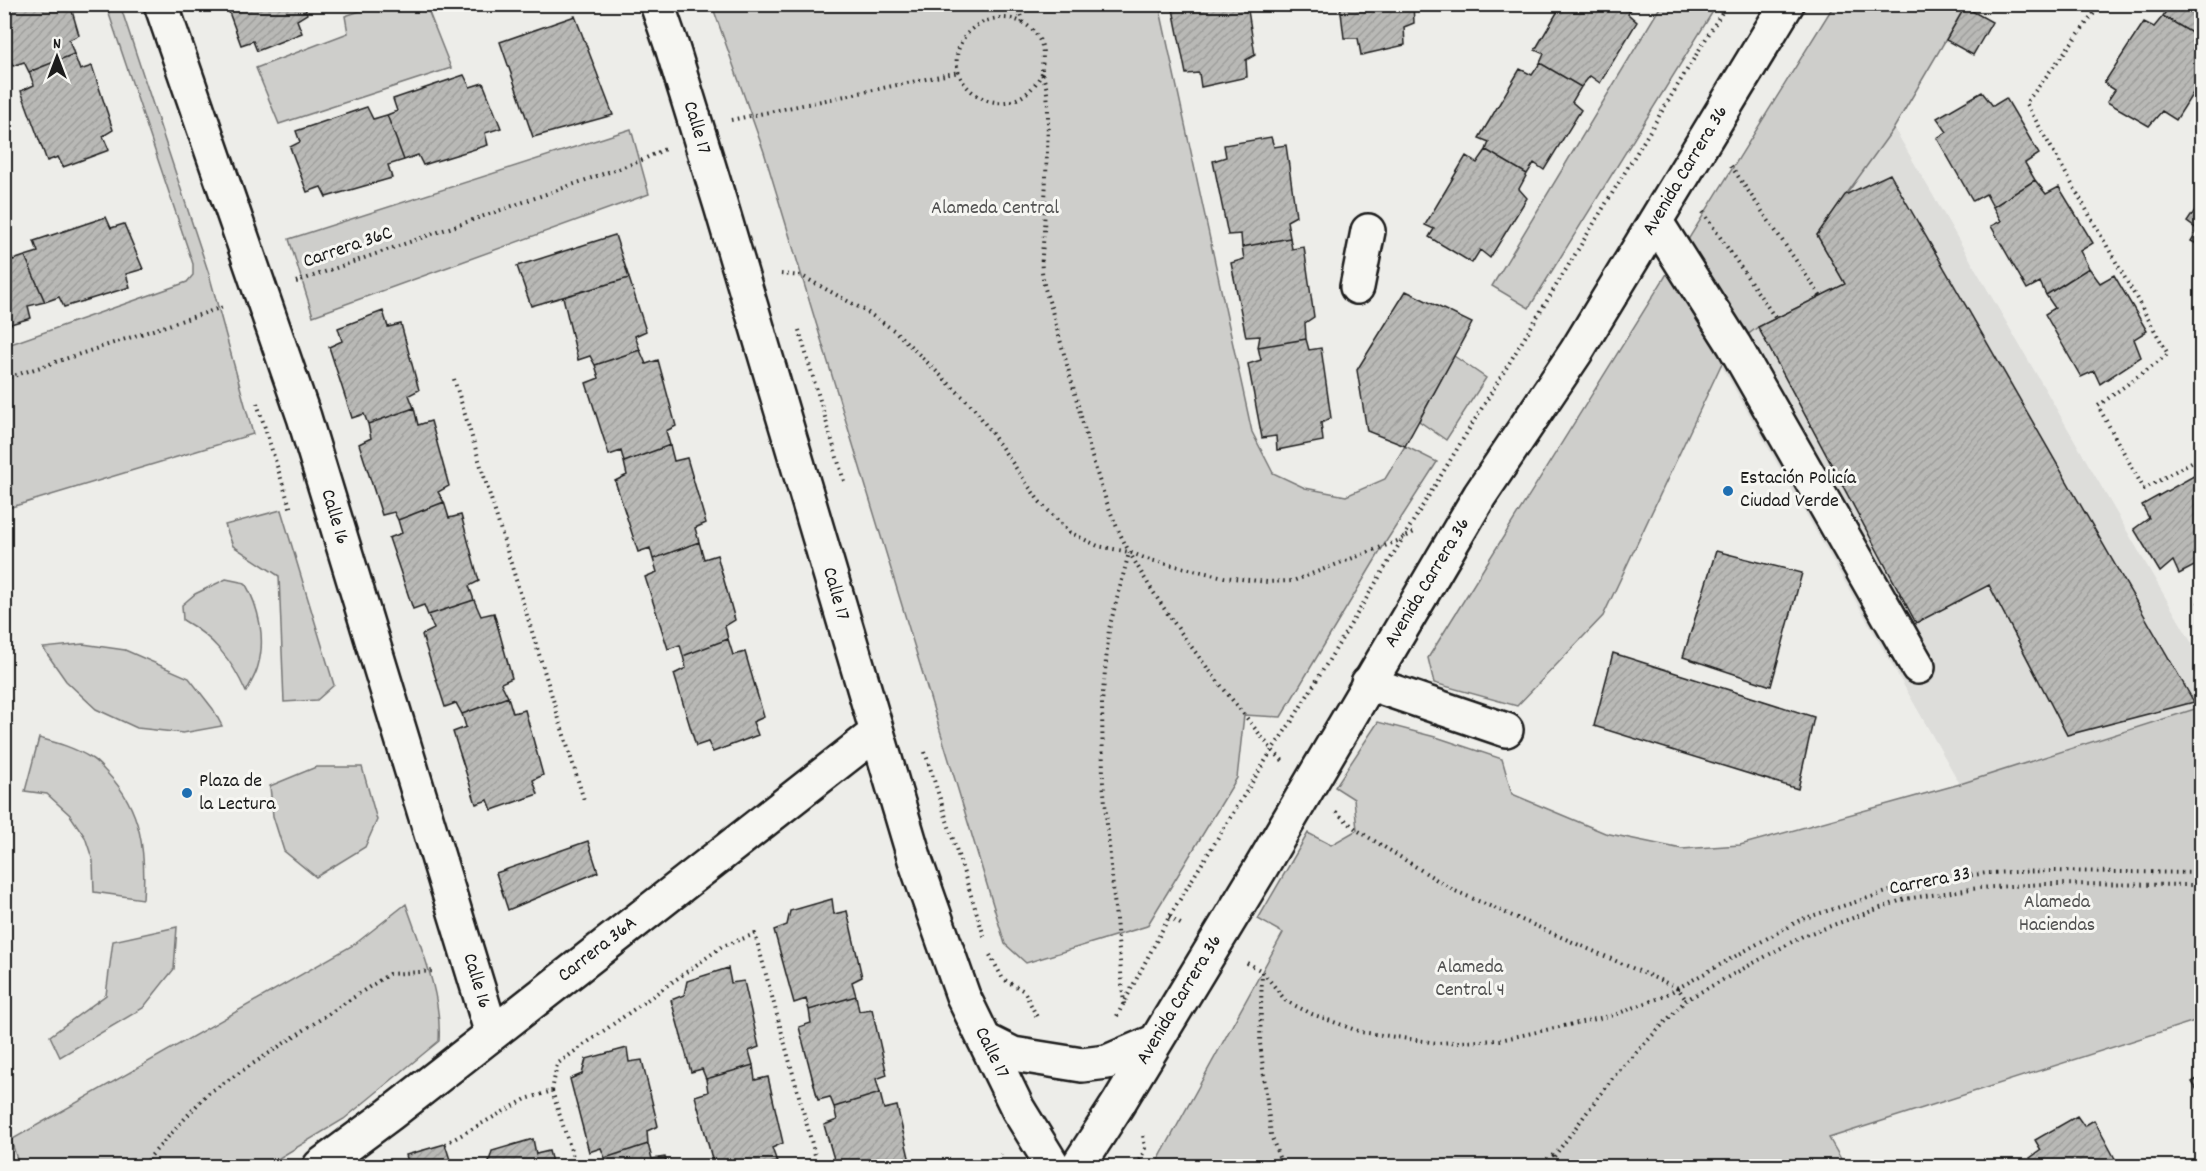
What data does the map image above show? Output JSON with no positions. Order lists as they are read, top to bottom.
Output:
{
  "streets": {
    "street": [
      "Calle 17",
      "Avenida Carrera 36",
      "Calle 16",
      "Carrera 36A"
    ],
    "path": ["Carrera 36C", "Carrera 33"]
  },
  "crossings": [
    ["Calle 17", "Carrera 36C"],
    ["Calle 17", "Carrera 36A"],
    ["Carrera 36C", "Calle 16"],
    ["Calle 16", "Carrera 36A"]
  ],
  "parks": ["Alameda Central", "Alameda Haciendas", "Alameda Central 4"],
  "places": ["Estación Policía Ciudad Verde", "Plaza de la Lectura"],
  "north": "top"
}
